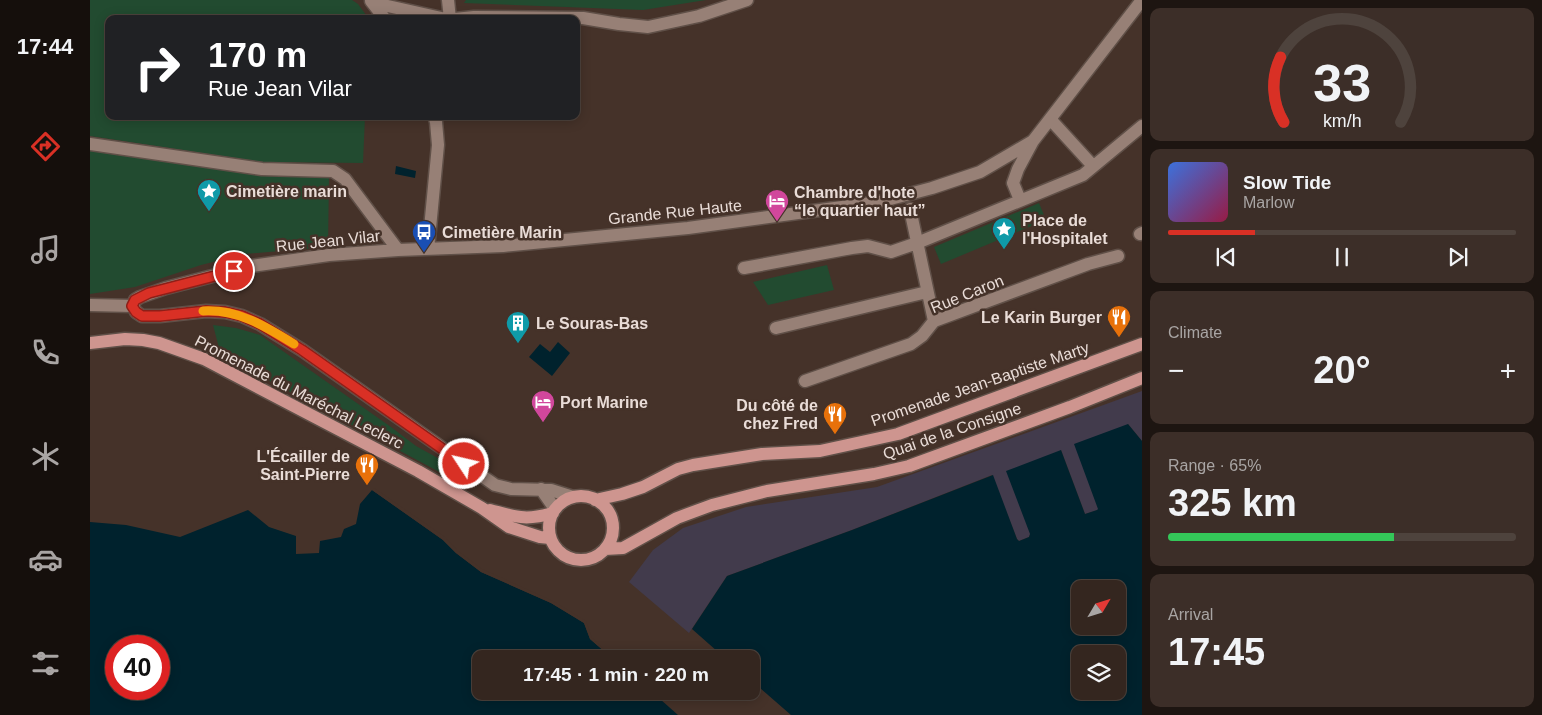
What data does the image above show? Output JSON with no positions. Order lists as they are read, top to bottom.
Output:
{
  "streets": {
    "main road": ["Promenade Jean-Baptiste Marty", "Promenade du Maréchal Leclerc", "Quai de la Consigne"],
    "street": ["Grande Rue Haute", "Rue Jean Vilar", "Rue Caron"]
  },
  "crossings": [
    ["Grande Rue Haute", "Rue Jean Vilar"],
    ["Promenade Jean-Baptiste Marty", "Promenade du Maréchal Leclerc"],
    ["Promenade Jean-Baptiste Marty", "Quai de la Consigne"],
    ["Promenade du Maréchal Leclerc", "Quai de la Consigne"]
  ],
  "places": {
    "place": ["Cimetière marin", "Place de l'Hospitalet"],
    "hotel": ["Chambre d'hote “le quartier haut”", "Port Marine"],
    "bus stop": ["Cimetière Marin"],
    "restaurant": ["Le Karin Burger", "Du côté de chez Fred", "L'Écailler de Saint-Pierre"],
    "building": ["Le Souras-Bas"]
  },
  "north": "top right",
  "page": {
    "tabs": "17:44",
    "turn": ["170 m", "Rue Jean Vilar"],
    "song": ["Slow Tide", "Marlow"],
    "tile": [
      "Climate",
      ["Range · 65%", "325 km"],
      ["Arrival", "17:45"]
    ],
    "heat": ["−", "20°", "+"],
    "limit": "40",
    "trip": "17:45 · 1 min · 220 m",
    "gauge": ["33", "km/h"]
  }
}
